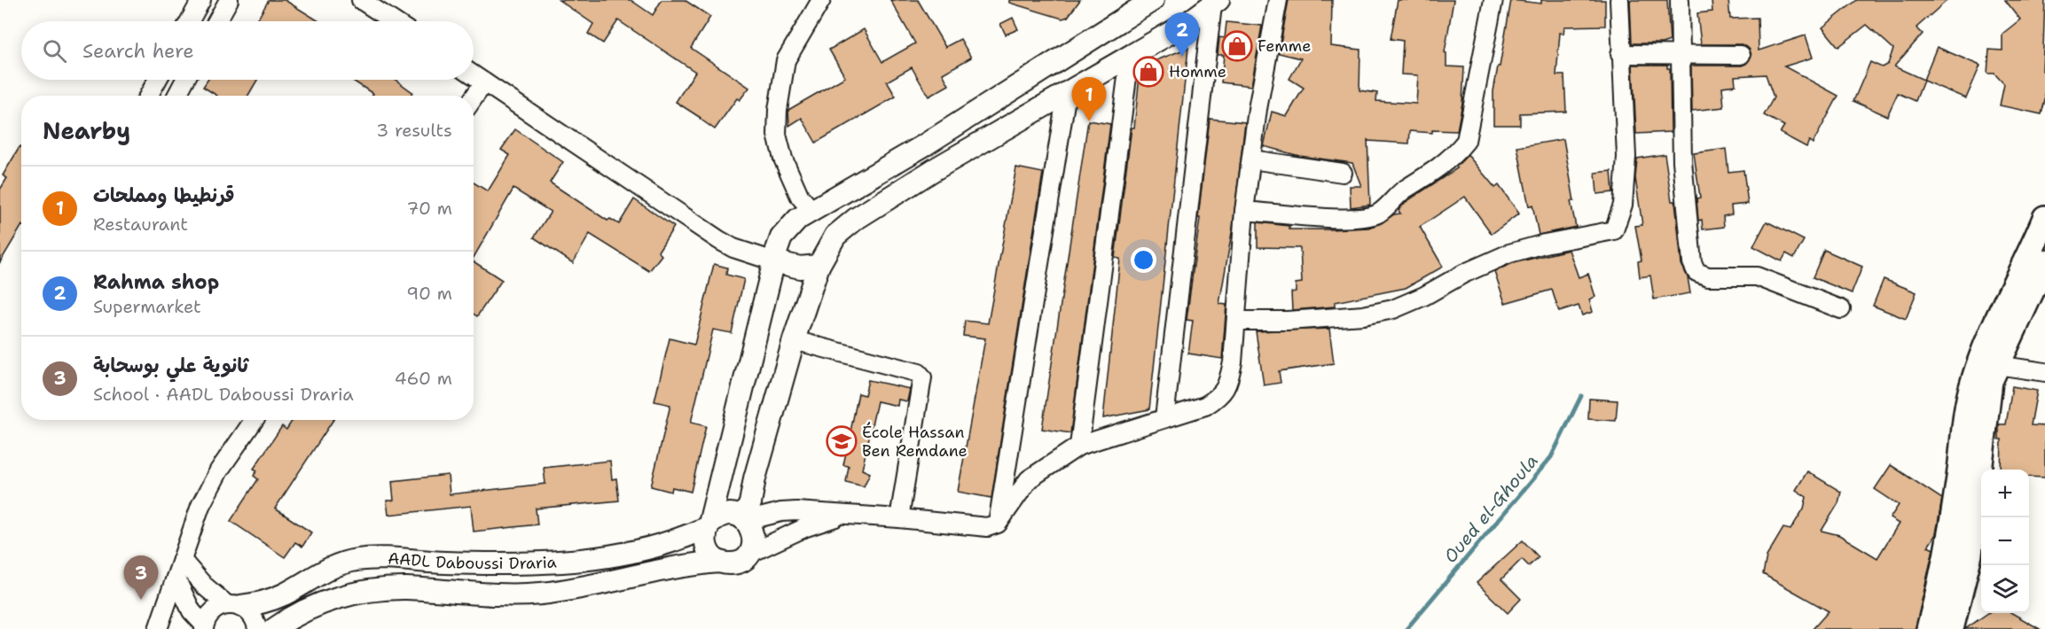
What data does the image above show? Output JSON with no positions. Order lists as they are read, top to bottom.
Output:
{
  "streets": {
    "street": ["AADL Daboussi Draria"]
  },
  "water": ["Oued el-Ghoula"],
  "places": {
    "shop": ["Femme", "Homme"],
    "school or university": ["École Hassan Ben Remdane"]
  },
  "page": {
    "pins": ["2", "1", "3"],
    "search": "Search here",
    "heading": ["Nearby", "3 results"],
    "list": [
      {
        "mark": "1",
        "name": "قرنطيطا ومملحات",
        "note": "Restaurant",
        "value": "70 m"
      },
      {
        "mark": "2",
        "name": "Rahma shop",
        "note": "Supermarket",
        "value": "90 m"
      },
      {
        "mark": "3",
        "name": "ثانوية علي بوسحابة",
        "note": "School · AADL Daboussi Draria",
        "value": "460 m"
      }
    ],
    "map_buttons": ["+", "−"]
  }
}
